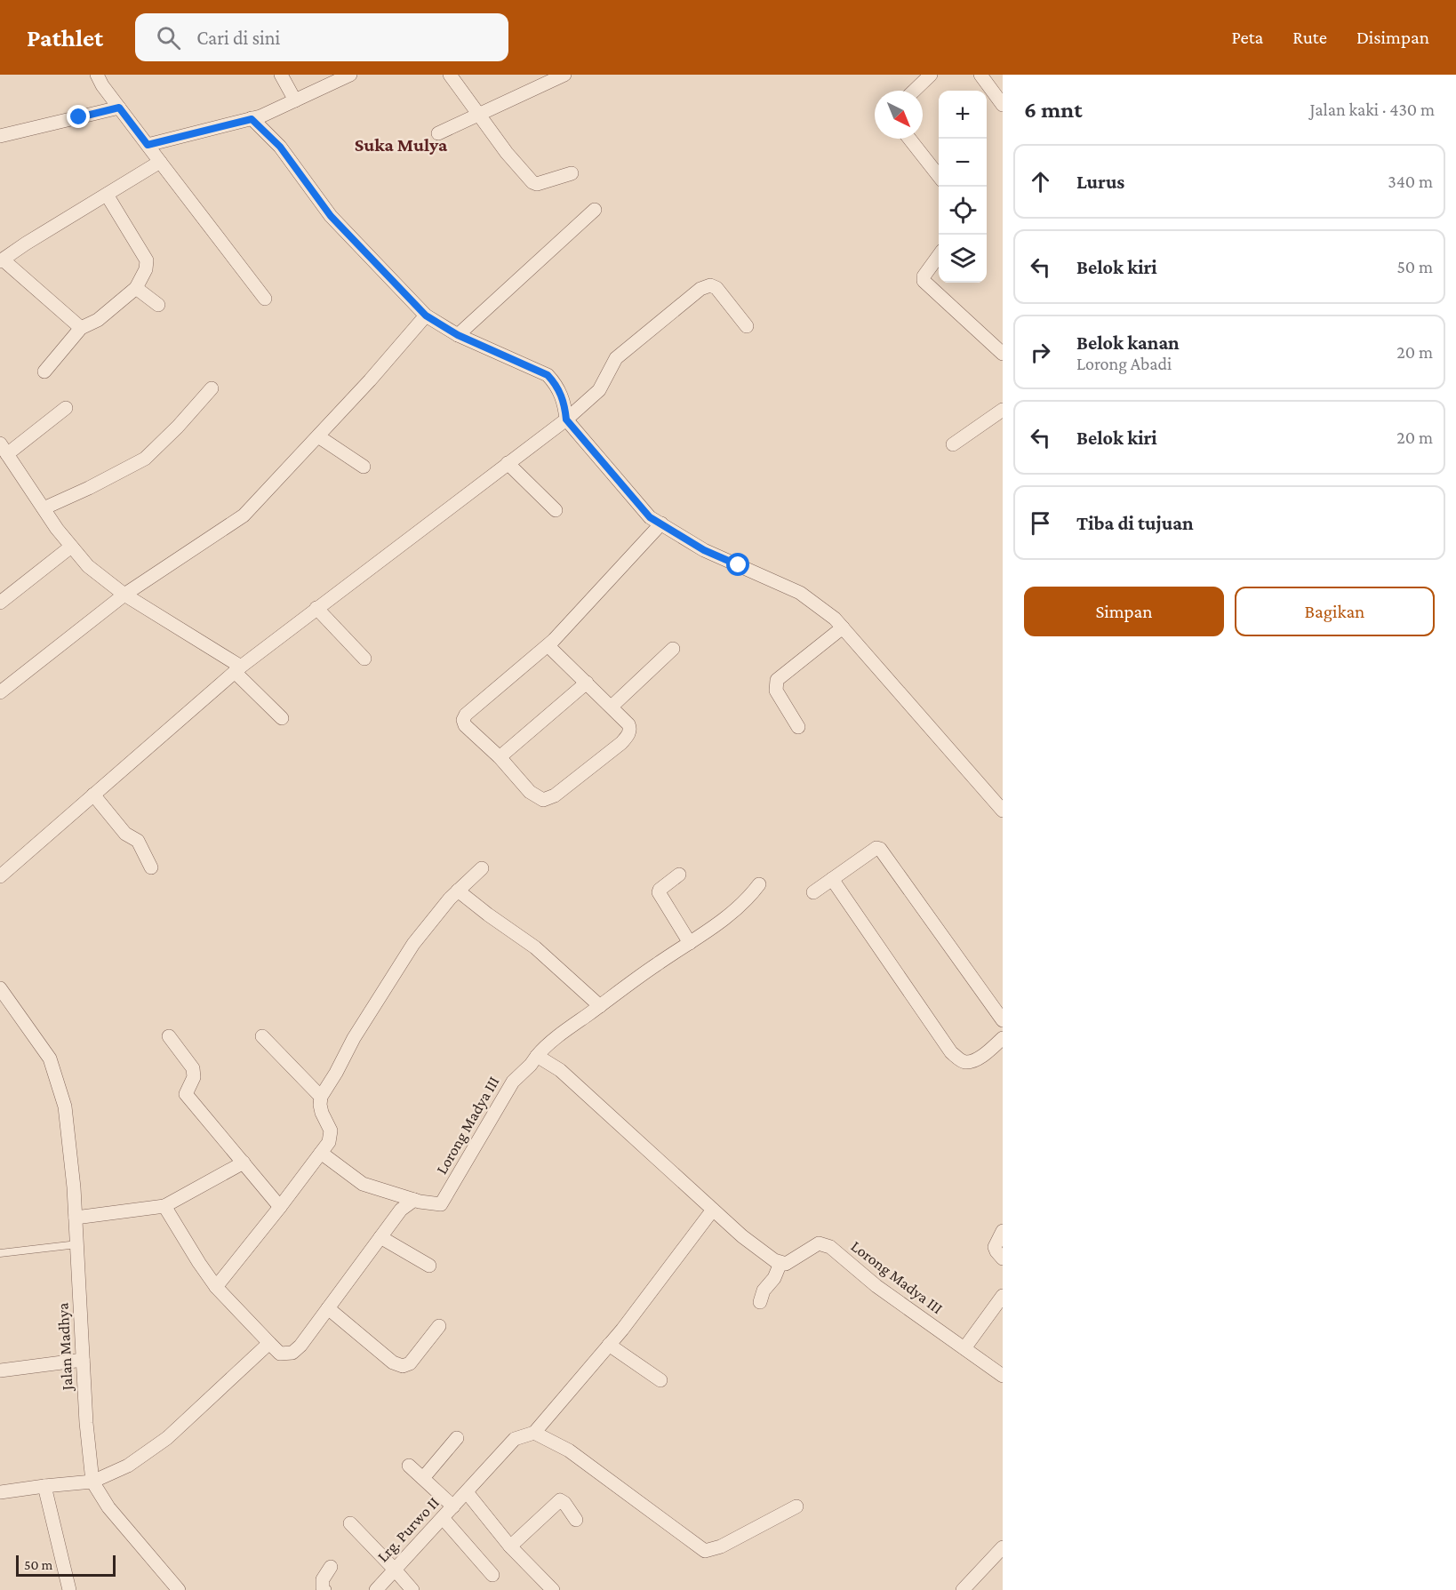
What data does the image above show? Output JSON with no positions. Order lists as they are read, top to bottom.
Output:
{
  "streets": {
    "street": ["Lorong Madya III", "Jalan Madhya", "Lrg. Purwo II"]
  },
  "districts": ["Suka Mulya"],
  "scale_bar": "50 m",
  "north": "bottom right",
  "page": {
    "header": "Pathlet",
    "search": "Cari di sini",
    "nav": ["Peta", "Rute", "Disimpan"],
    "heading": ["6 mnt", "Jalan kaki · 430 m"],
    "map_buttons": ["+", "−"],
    "list": [
      ["Lurus", "340 m"],
      ["Belok kiri", "50 m"],
      ["Belok kanan", "Lorong Abadi", "20 m"],
      ["Belok kiri", "20 m"],
      "Tiba di tujuan"
    ],
    "buttons": ["Simpan", "Bagikan"],
    "scale": "50 m"
  }
}
